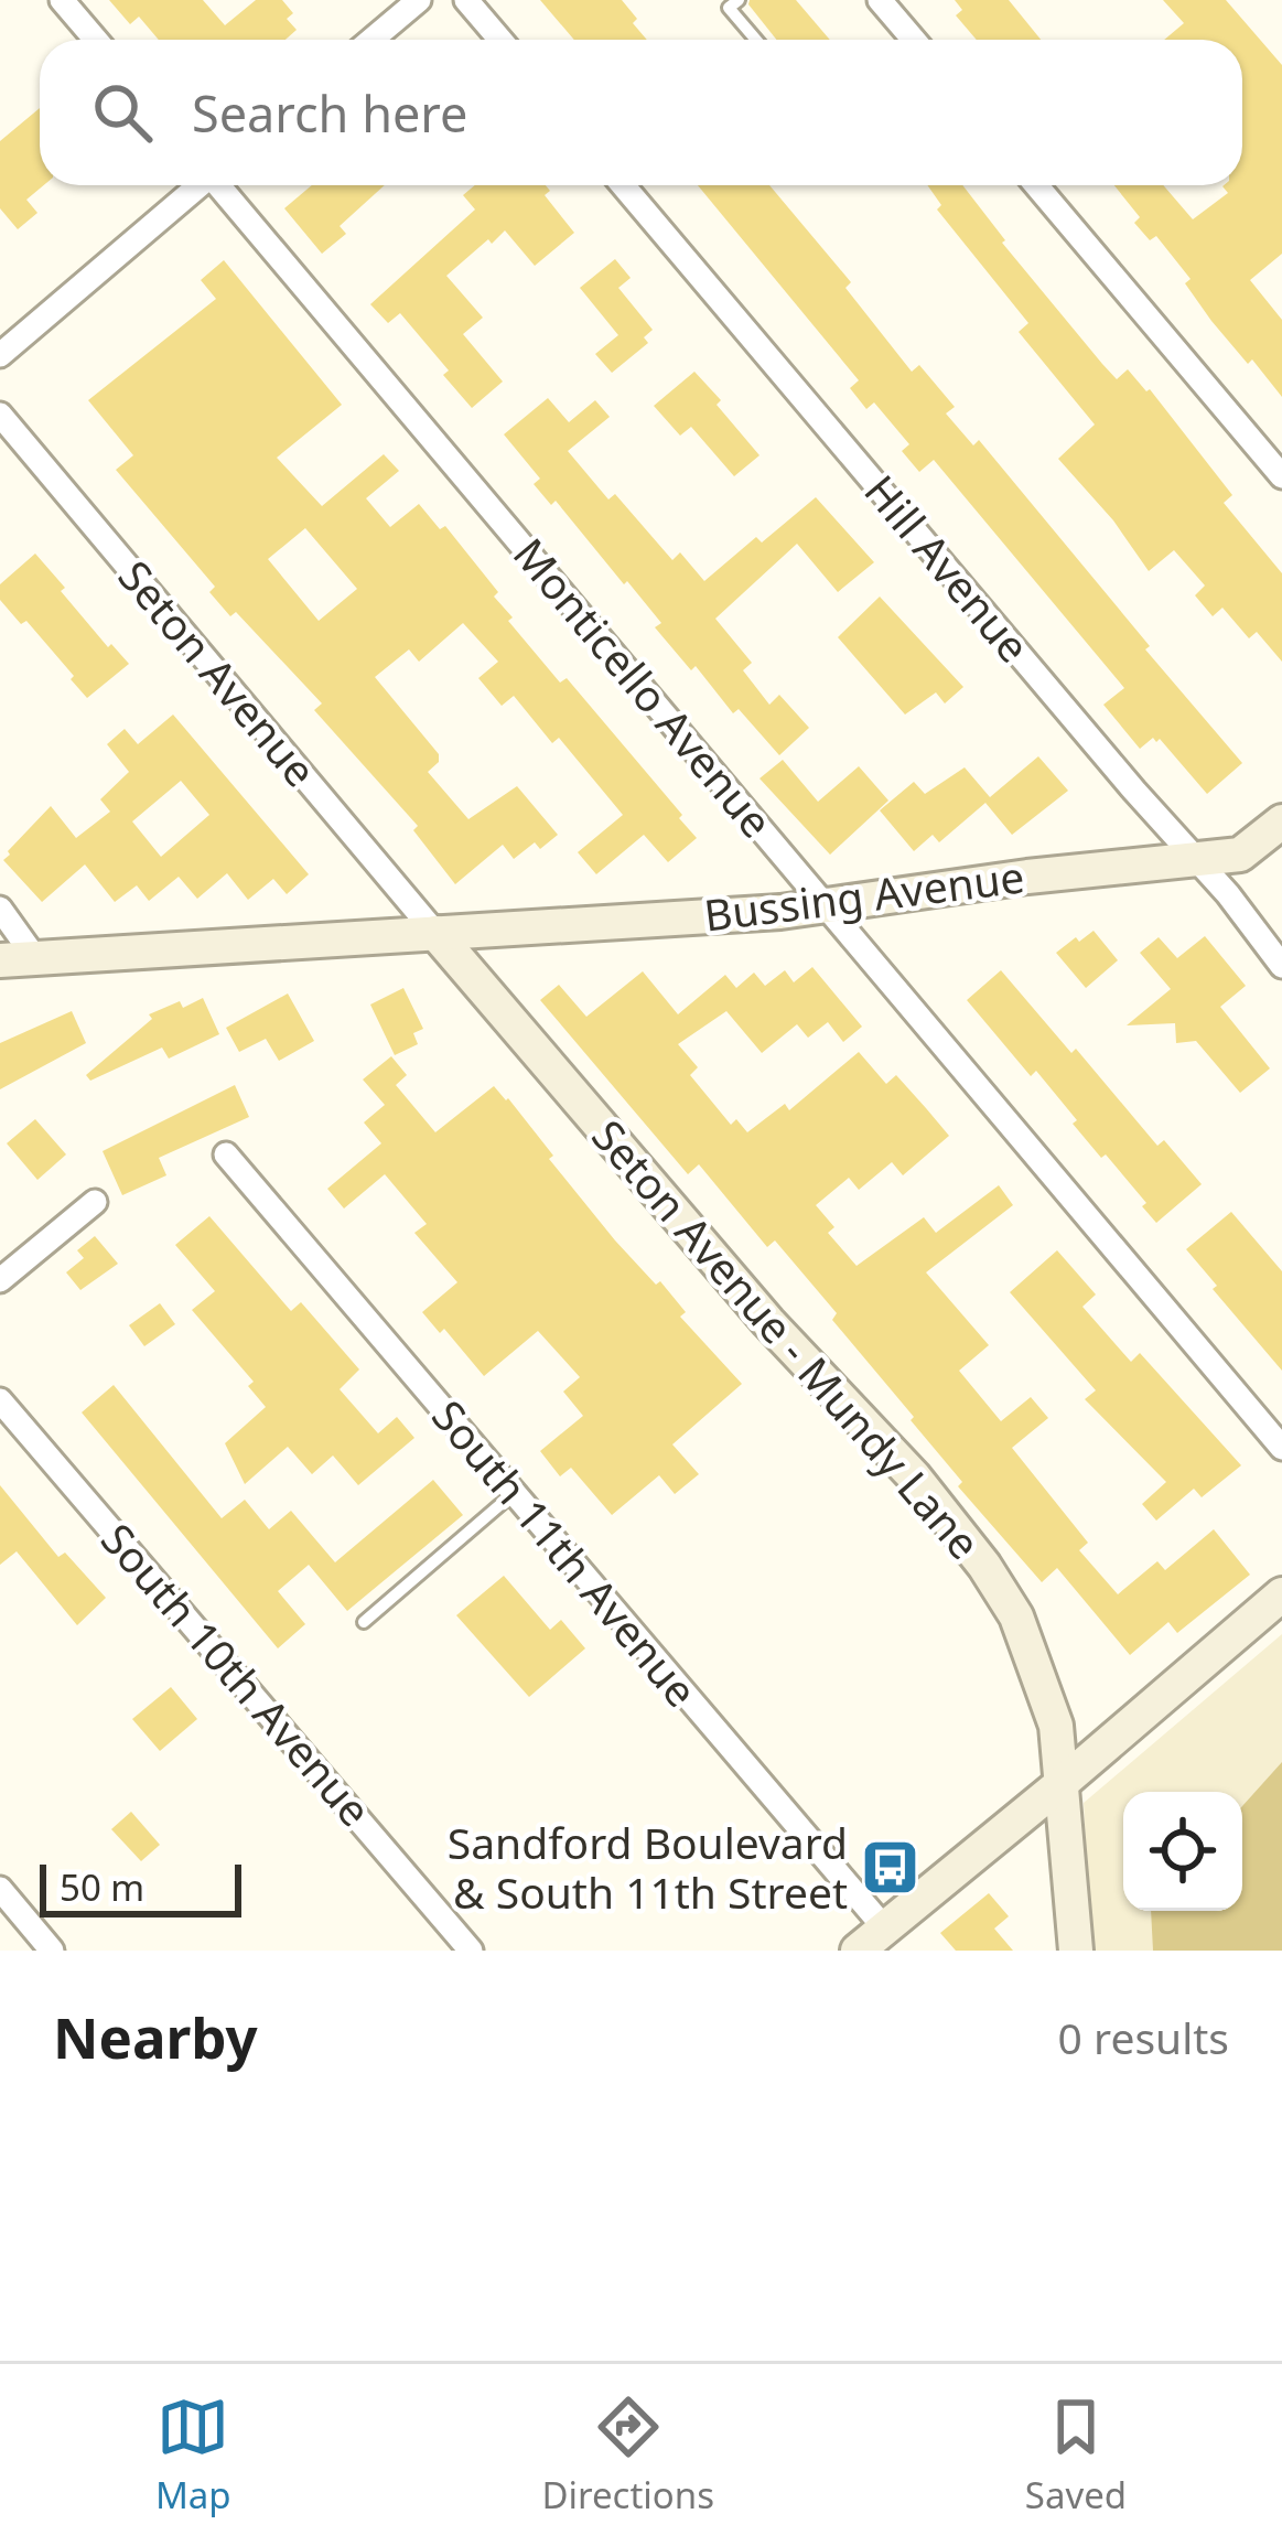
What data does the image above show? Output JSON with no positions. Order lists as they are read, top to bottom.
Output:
{
  "streets": {
    "street": [
      "Hill Avenue",
      "Seton Avenue",
      "Monticello Avenue",
      "Bussing Avenue",
      "Seton Avenue - Mundy Lane",
      "South 11th Avenue",
      "South 10th Avenue"
    ]
  },
  "crossings": [
    ["Hill Avenue", "Bussing Avenue"],
    ["Seton Avenue", "Bussing Avenue"],
    ["Seton Avenue", "Seton Avenue - Mundy Lane"],
    ["Monticello Avenue", "Bussing Avenue"],
    ["Bussing Avenue", "Seton Avenue - Mundy Lane"]
  ],
  "places": {
    "bus stop": ["Sandford Boulevard & South 11th Street"]
  },
  "scale_bar": "50 m",
  "page": {
    "search": "Search here",
    "scale": "50 m",
    "heading": ["Nearby", "0 results"],
    "nav": ["Map", "Directions", "Saved"]
  }
}
